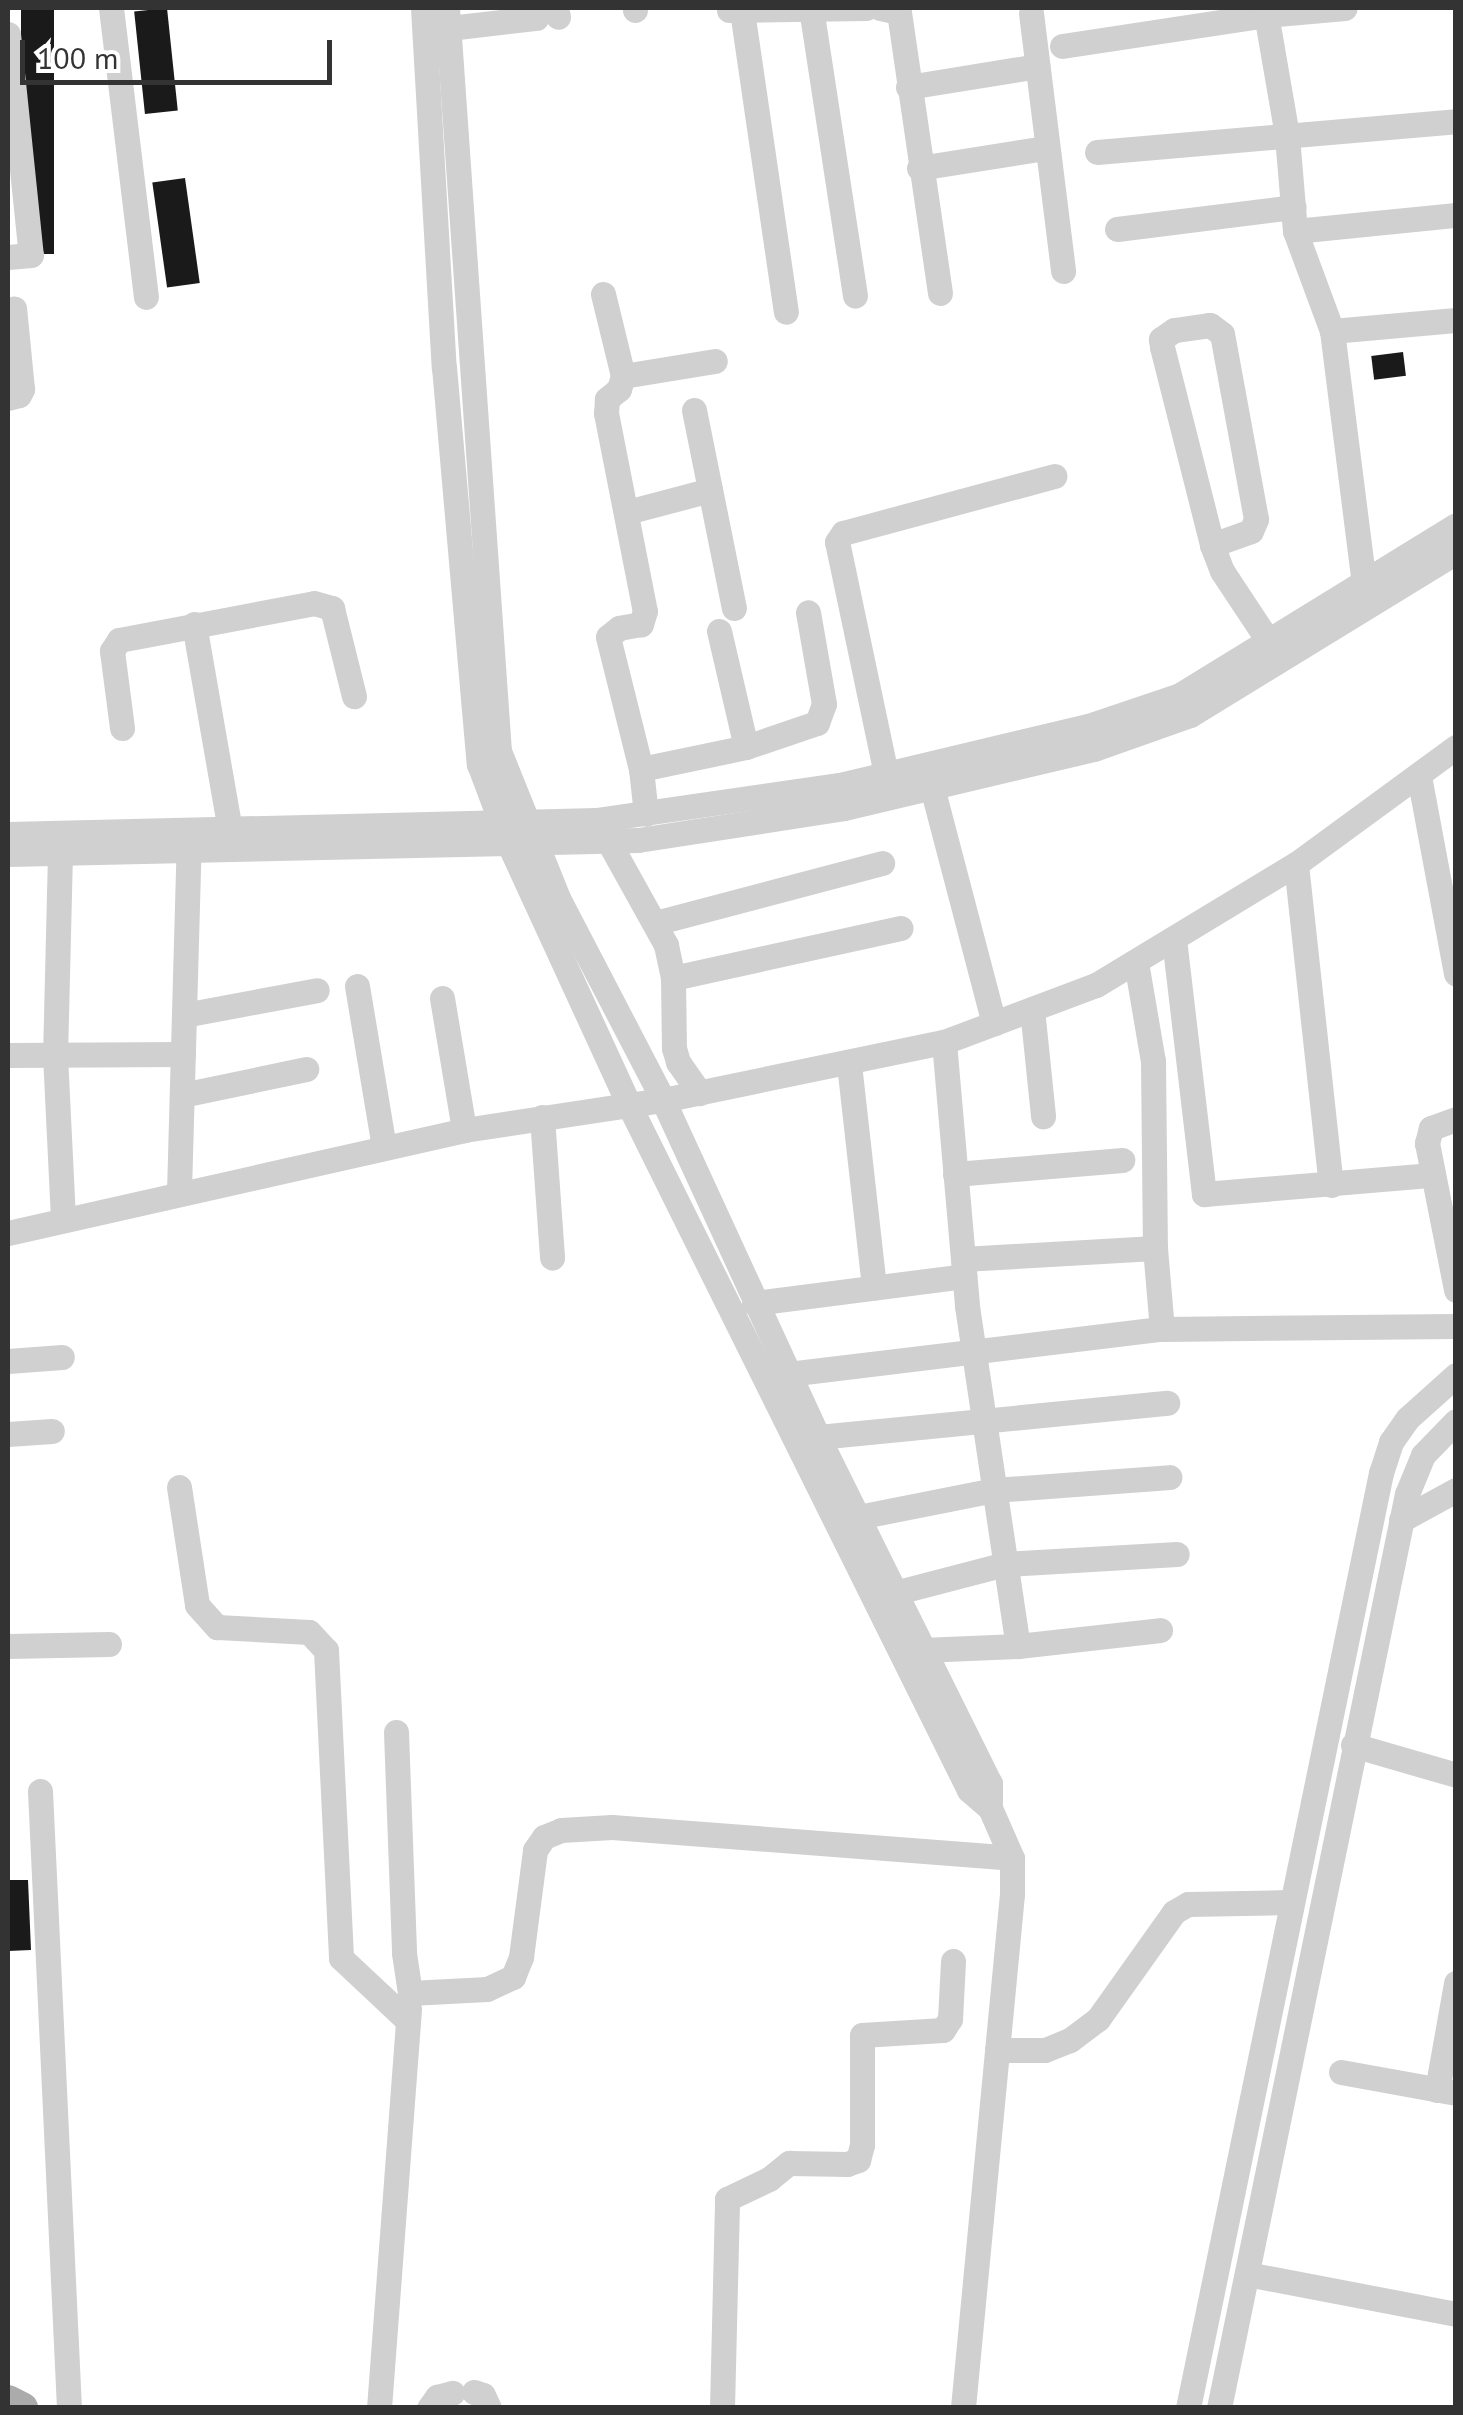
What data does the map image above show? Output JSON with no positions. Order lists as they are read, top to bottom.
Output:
{
  "scale_bar": "100 m"
}
